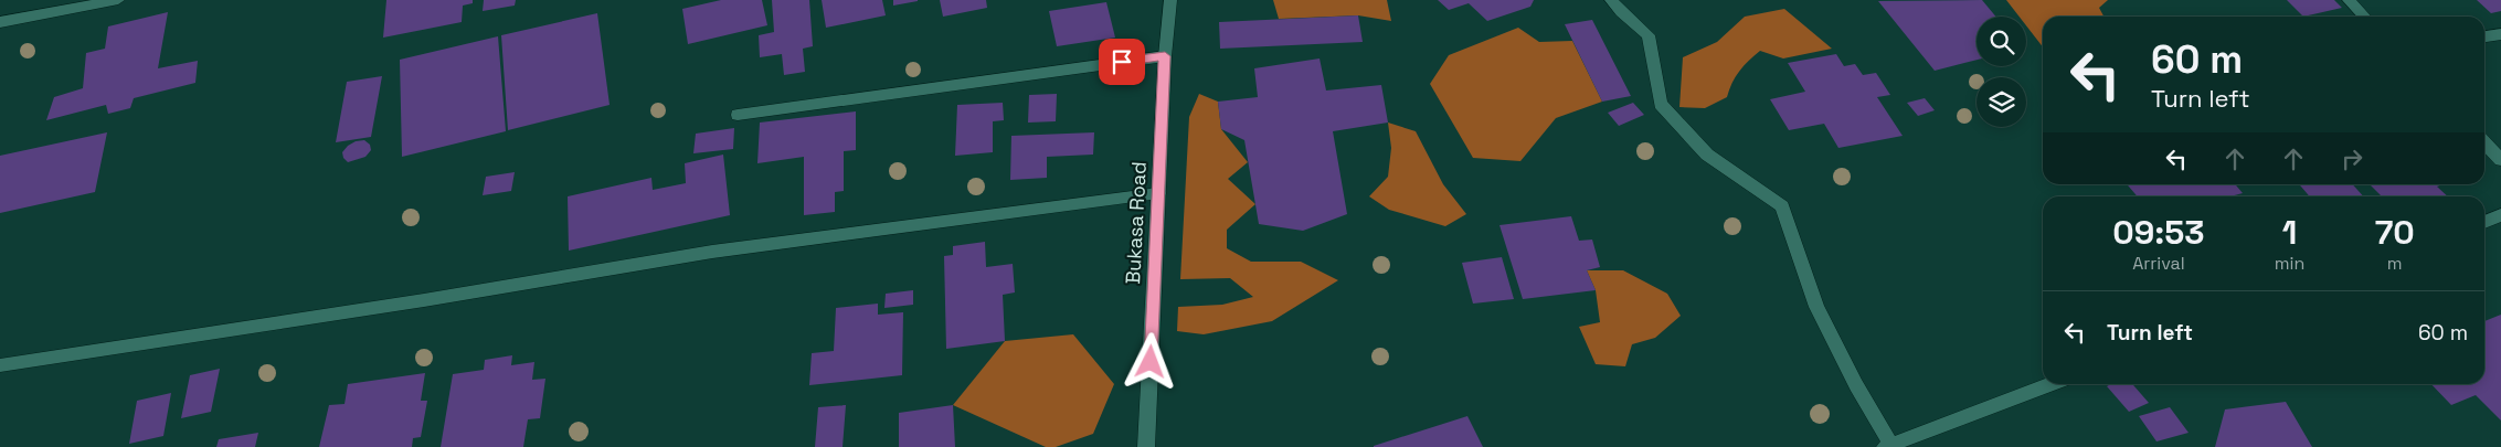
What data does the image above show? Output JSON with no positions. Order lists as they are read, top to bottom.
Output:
{
  "streets": {
    "street": ["Bukasa Road"]
  },
  "page": {
    "turn": ["60 m", "Turn left"],
    "eta": [
      "09:53",
      "Arrival",
      "1",
      "min",
      "70",
      "m"
    ],
    "list": [
      {
        "name": "Turn left",
        "value": "60 m"
      }
    ]
  }
}
